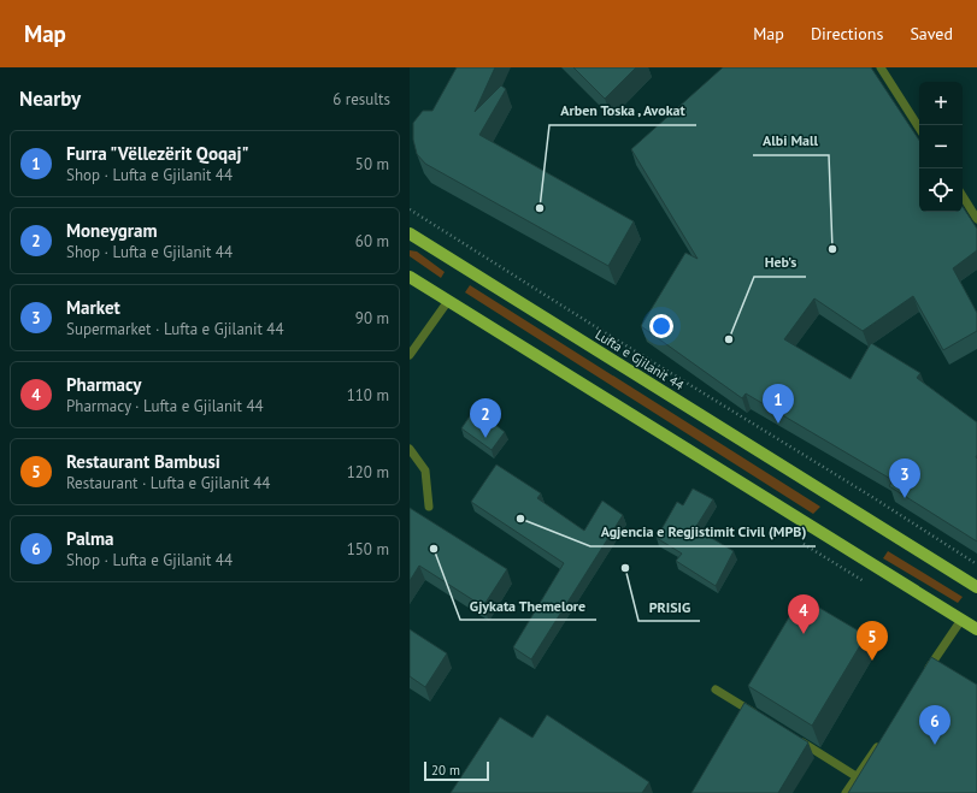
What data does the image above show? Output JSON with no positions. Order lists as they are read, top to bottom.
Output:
{
  "streets": {
    "main road": ["Lufta e Gjilanit 44"]
  },
  "places": [
    "Arben Toska , Avokat",
    "Albi Mall",
    "Heb's",
    "Agjencia e Regjistimit Civil (MPB)",
    "Gjykata Themelore",
    "PRISIG"
  ],
  "scale_bar": "20 m",
  "page": {
    "header": "Map",
    "nav": ["Map", "Directions", "Saved"],
    "heading": ["Nearby", "6 results"],
    "map_buttons": ["+", "−"],
    "list": [
      {
        "mark": "1",
        "name": "Furra \"Vëllezërit Qoqaj\"",
        "note": "Shop · Lufta e Gjilanit 44",
        "value": "50 m"
      },
      {
        "mark": "2",
        "name": "Moneygram",
        "note": "Shop · Lufta e Gjilanit 44",
        "value": "60 m"
      },
      {
        "mark": "3",
        "name": "Market",
        "note": "Supermarket · Lufta e Gjilanit 44",
        "value": "90 m"
      },
      {
        "mark": "4",
        "name": "Pharmacy",
        "note": "Pharmacy · Lufta e Gjilanit 44",
        "value": "110 m"
      },
      {
        "mark": "5",
        "name": "Restaurant Bambusi",
        "note": "Restaurant · Lufta e Gjilanit 44",
        "value": "120 m"
      },
      {
        "mark": "6",
        "name": "Palma",
        "note": "Shop · Lufta e Gjilanit 44",
        "value": "150 m"
      }
    ],
    "pins": [
      "1",
      "2",
      "3",
      "4",
      "5",
      "6"
    ],
    "scale": "20 m"
  }
}
